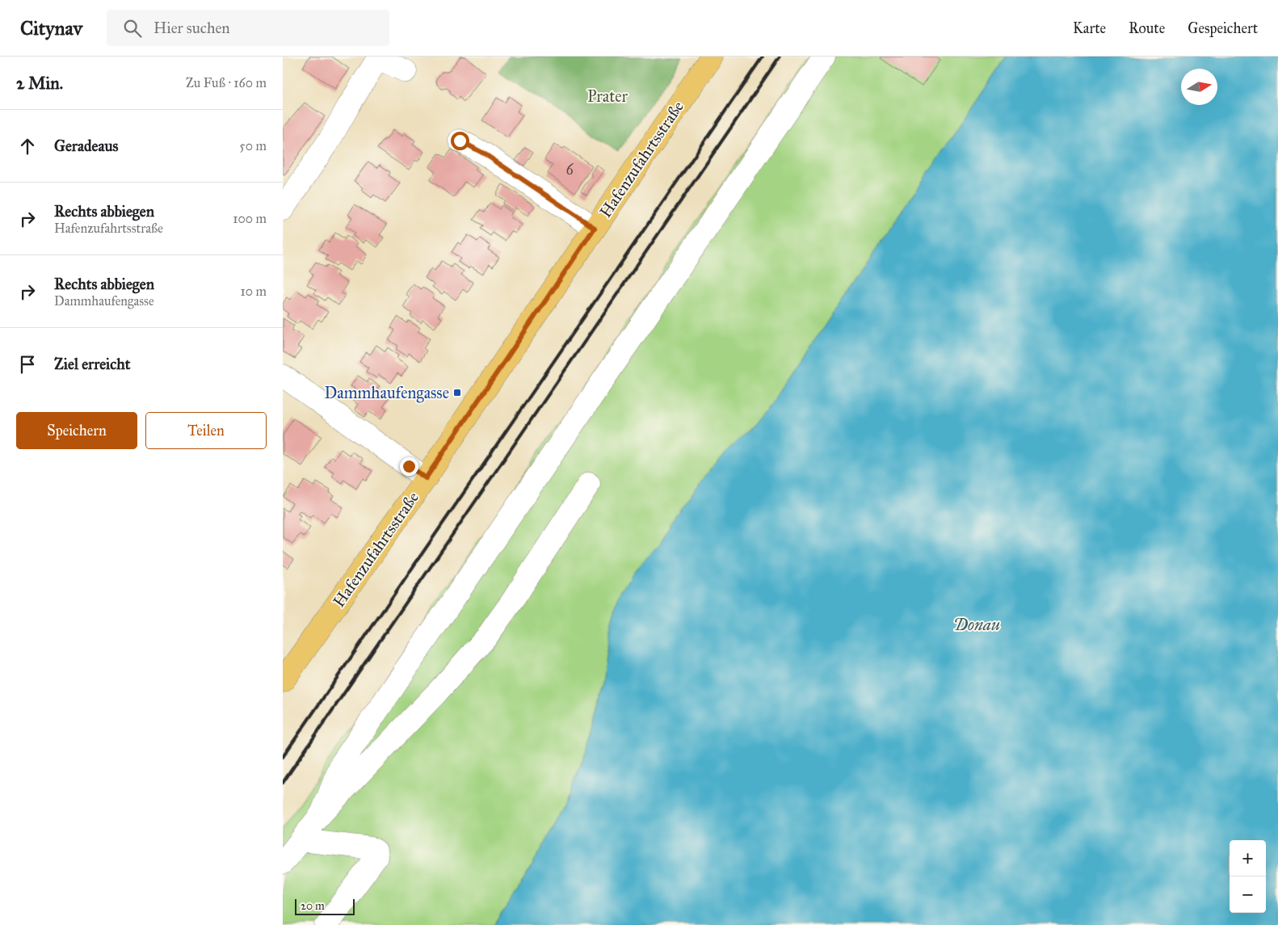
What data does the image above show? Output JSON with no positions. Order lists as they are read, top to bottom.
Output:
{
  "streets": {
    "main road": ["Hafenzufahrtsstraße"]
  },
  "water": ["Donau"],
  "parks": ["Prater"],
  "places": {
    "transit": ["Dammhaufengasse"]
  },
  "house_numbers": ["6"],
  "scale_bar": "20 m",
  "north": "right",
  "page": {
    "header": "Citynav",
    "search": "Hier suchen",
    "nav": ["Karte", "Route", "Gespeichert"],
    "heading": ["2 Min.", "Zu Fuß · 160 m"],
    "list": [
      ["Geradeaus", "50 m"],
      ["Rechts abbiegen", "Hafenzufahrtsstraße", "100 m"],
      ["Rechts abbiegen", "Dammhaufengasse", "10 m"],
      "Ziel erreicht"
    ],
    "buttons": ["Speichern", "Teilen"],
    "map_buttons": ["+", "−"],
    "scale": "20 m"
  }
}
